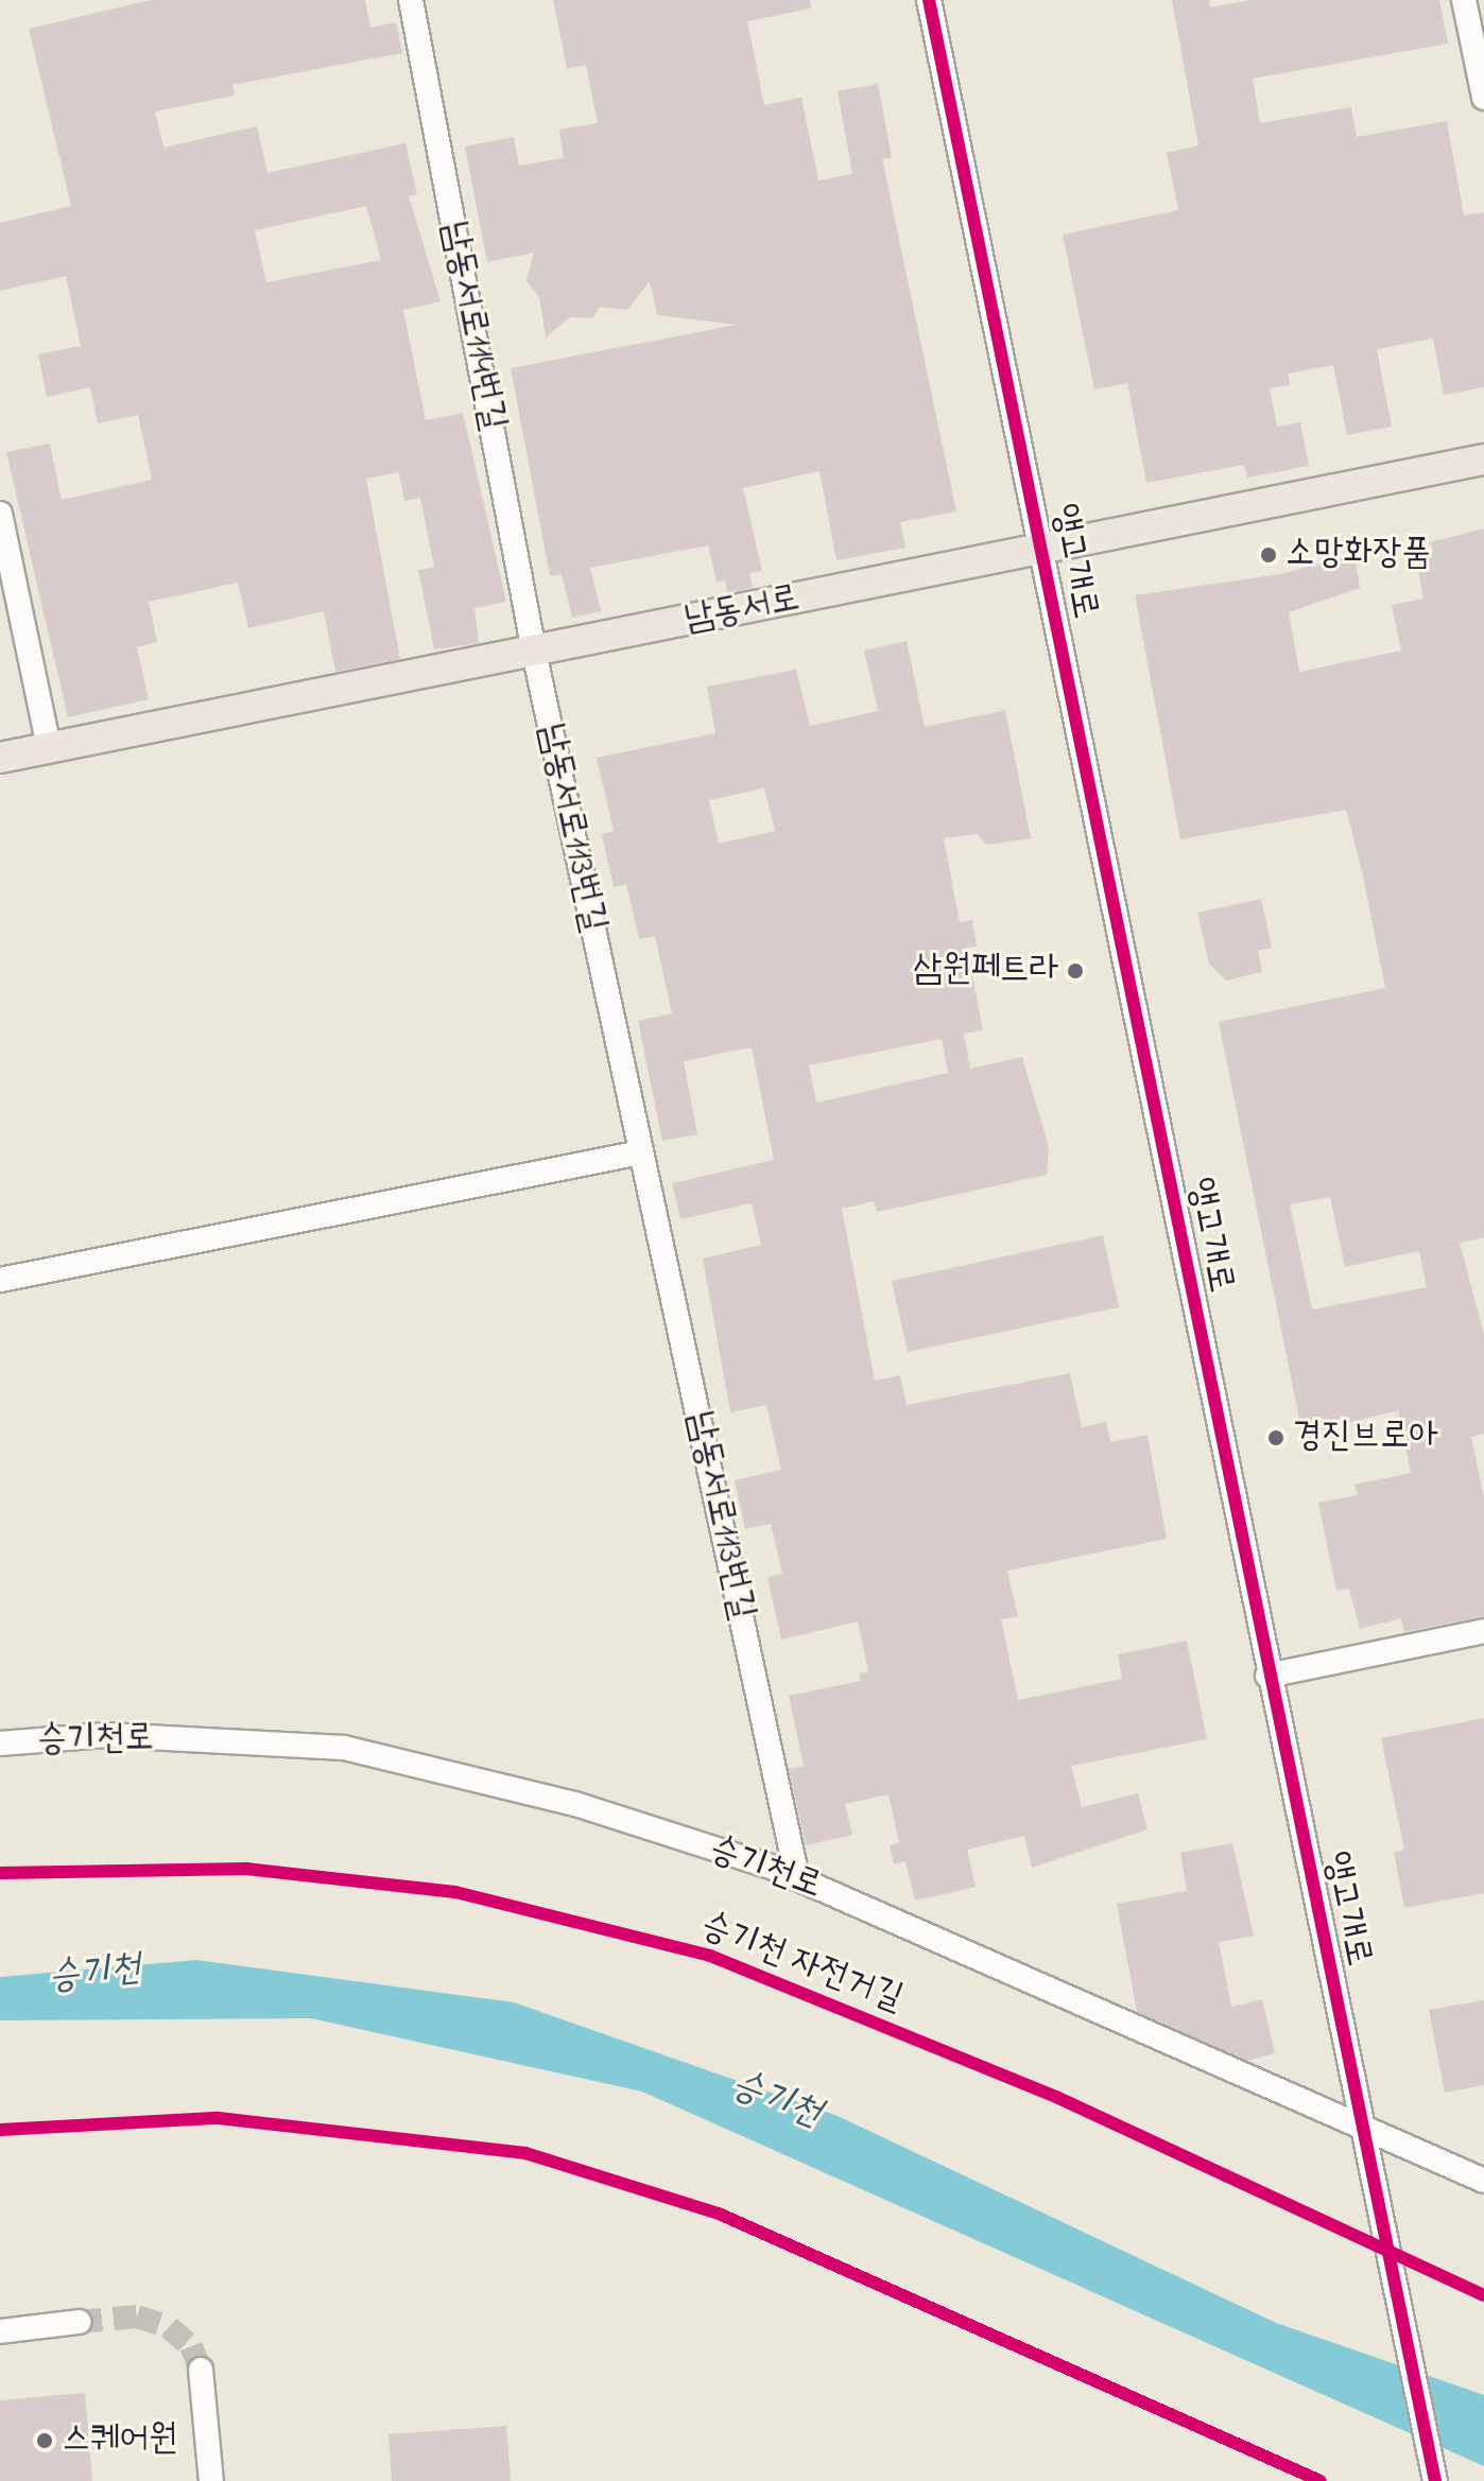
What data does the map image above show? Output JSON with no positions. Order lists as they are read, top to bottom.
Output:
{
  "streets": {
    "main road": ["남동서로"],
    "street": [
      "남동서로114번길",
      "앵고개로",
      "남동서로113번길",
      "승기천로"
    ],
    "cycle path": ["승기천 자전거길"]
  },
  "crossings": [
    ["남동서로114번길", "남동서로"],
    ["남동서로114번길", "남동서로113번길"],
    ["앵고개로", "남동서로"],
    ["앵고개로", "승기천로"],
    ["남동서로", "남동서로113번길"],
    ["남동서로113번길", "승기천로"]
  ],
  "water": ["승기천"],
  "places": [
    "소망화장품",
    "삼원페트라",
    "경진브로아",
    "스퀘어원"
  ]
}
